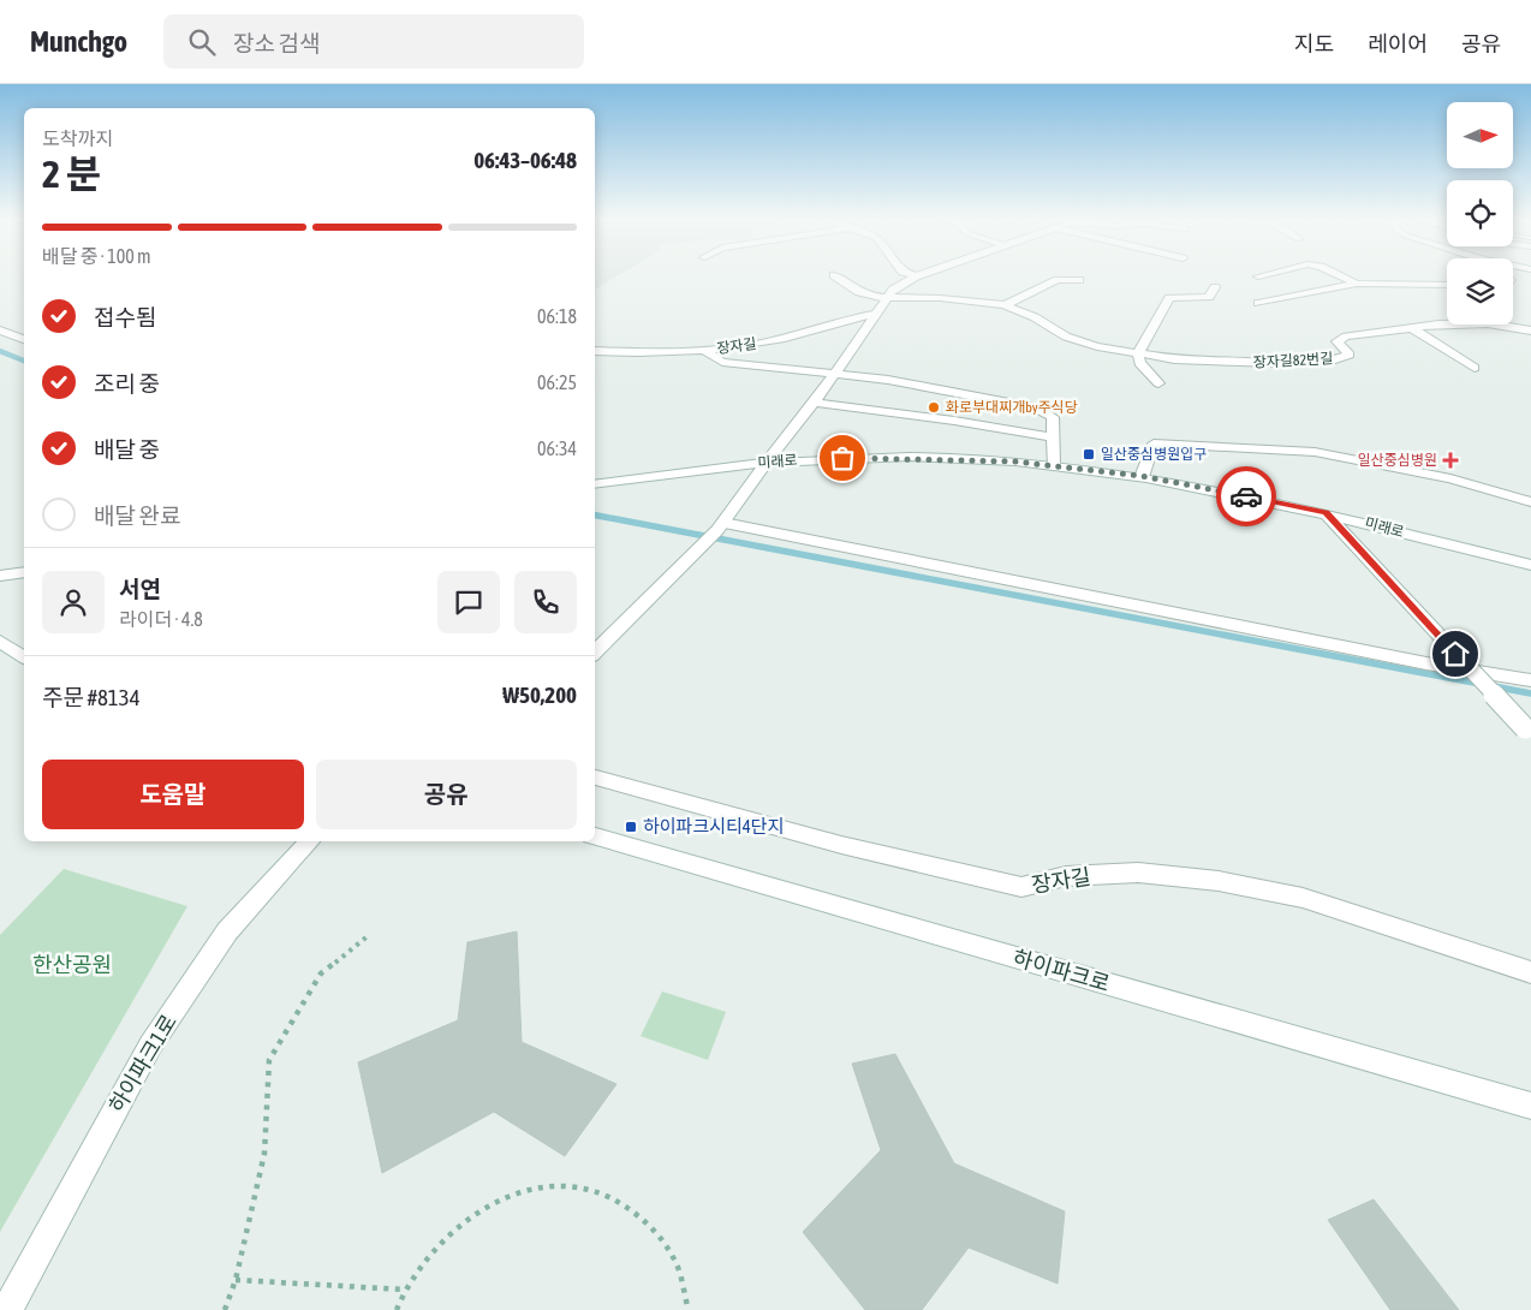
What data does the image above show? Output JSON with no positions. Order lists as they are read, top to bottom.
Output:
{
  "streets": {
    "street": [
      "장자길",
      "장자길82번길",
      "미래로",
      "하이파크로",
      "하이파크1로"
    ]
  },
  "parks": ["한산공원"],
  "places": {
    "other": ["화로부대찌개by주식당"],
    "transit": ["일산중심병원입구", "하이파크시티4단지"],
    "health": ["일산중심병원"]
  },
  "north": "right",
  "page": {
    "header": "Munchgo",
    "search": "장소 검색",
    "nav": ["지도", "레이어", "공유"],
    "heading": ["2 분", "도착까지", "06:43–06:48"],
    "panel": [
      "서연",
      "라이더 · 4.8",
      "주문 #8134",
      "₩50,200"
    ],
    "bar": "배달 중 · 100 m",
    "list": [
      ["접수됨", "06:18"],
      ["조리 중", "06:25"],
      ["배달 중", "06:34"],
      "배달 완료"
    ],
    "buttons": ["도움말", "공유"]
  }
}
